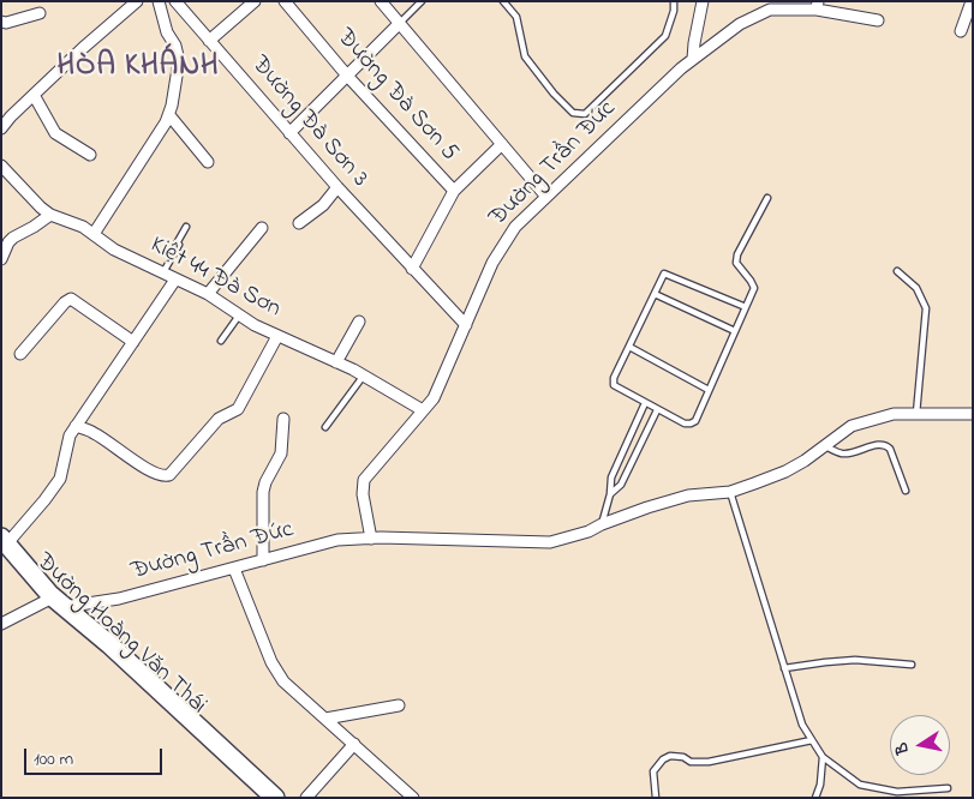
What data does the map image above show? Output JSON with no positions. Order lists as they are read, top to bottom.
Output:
{
  "streets": {
    "main road": ["Đường Hoàng Văn Thái"],
    "street": [
      "Đường Đà Sơn 5",
      "Đường Đà Sơn 3",
      "Đường Trần Đức",
      "Kiệt 44 Đà Sơn"
    ]
  },
  "crossings": [
    ["Đường Đà Sơn 3", "Đường Trần Đức"],
    ["Đường Trần Đức", "Kiệt 44 Đà Sơn"],
    ["Đường Trần Đức", "Đường Hoàng Văn Thái"]
  ],
  "districts": ["HÒA KHÁNH"],
  "scale_bar": "100 m",
  "north": "left"
}
